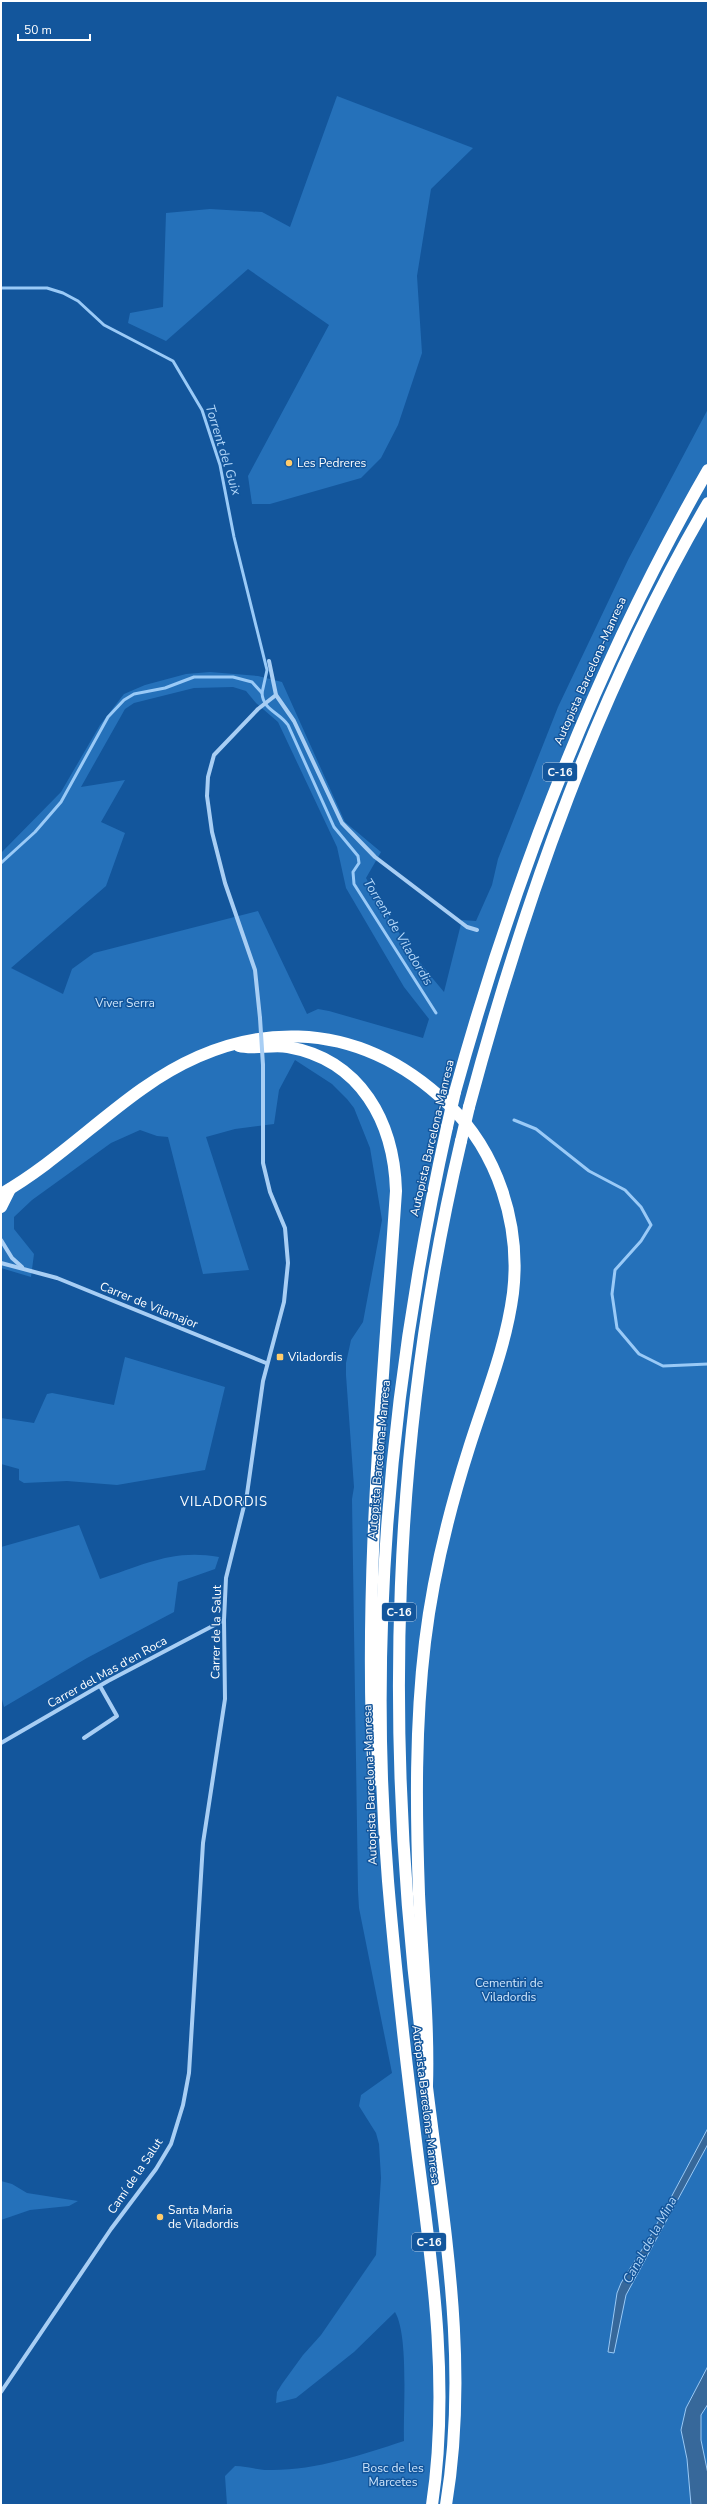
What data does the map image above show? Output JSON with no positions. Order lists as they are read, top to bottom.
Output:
{
  "streets": {
    "highway": ["Autopista Barcelona-Manresa", "C-16"],
    "street": [
      "Carrer de Vilamajor",
      "Carrer de la Salut",
      "Carrer del Mas d'en Roca",
      "Camí de la Salut"
    ]
  },
  "crossings": [
    ["Carrer de Vilamajor", "Carrer de la Salut"],
    ["Carrer de la Salut", "Carrer del Mas d'en Roca"],
    ["Carrer de la Salut", "Camí de la Salut"]
  ],
  "districts": ["VILADORDIS"],
  "water": ["Torrent del Guix", "Torrent de Viladordis", "Canal de la Mina"],
  "parks": ["Viver Serra", "Cementiri de Viladordis", "Bosc de les Marcetes"],
  "places": {
    "other": ["Les Pedreres", "Santa Maria de Viladordis"],
    "transit": ["Viladordis"]
  },
  "scale_bar": "50 m"
}
